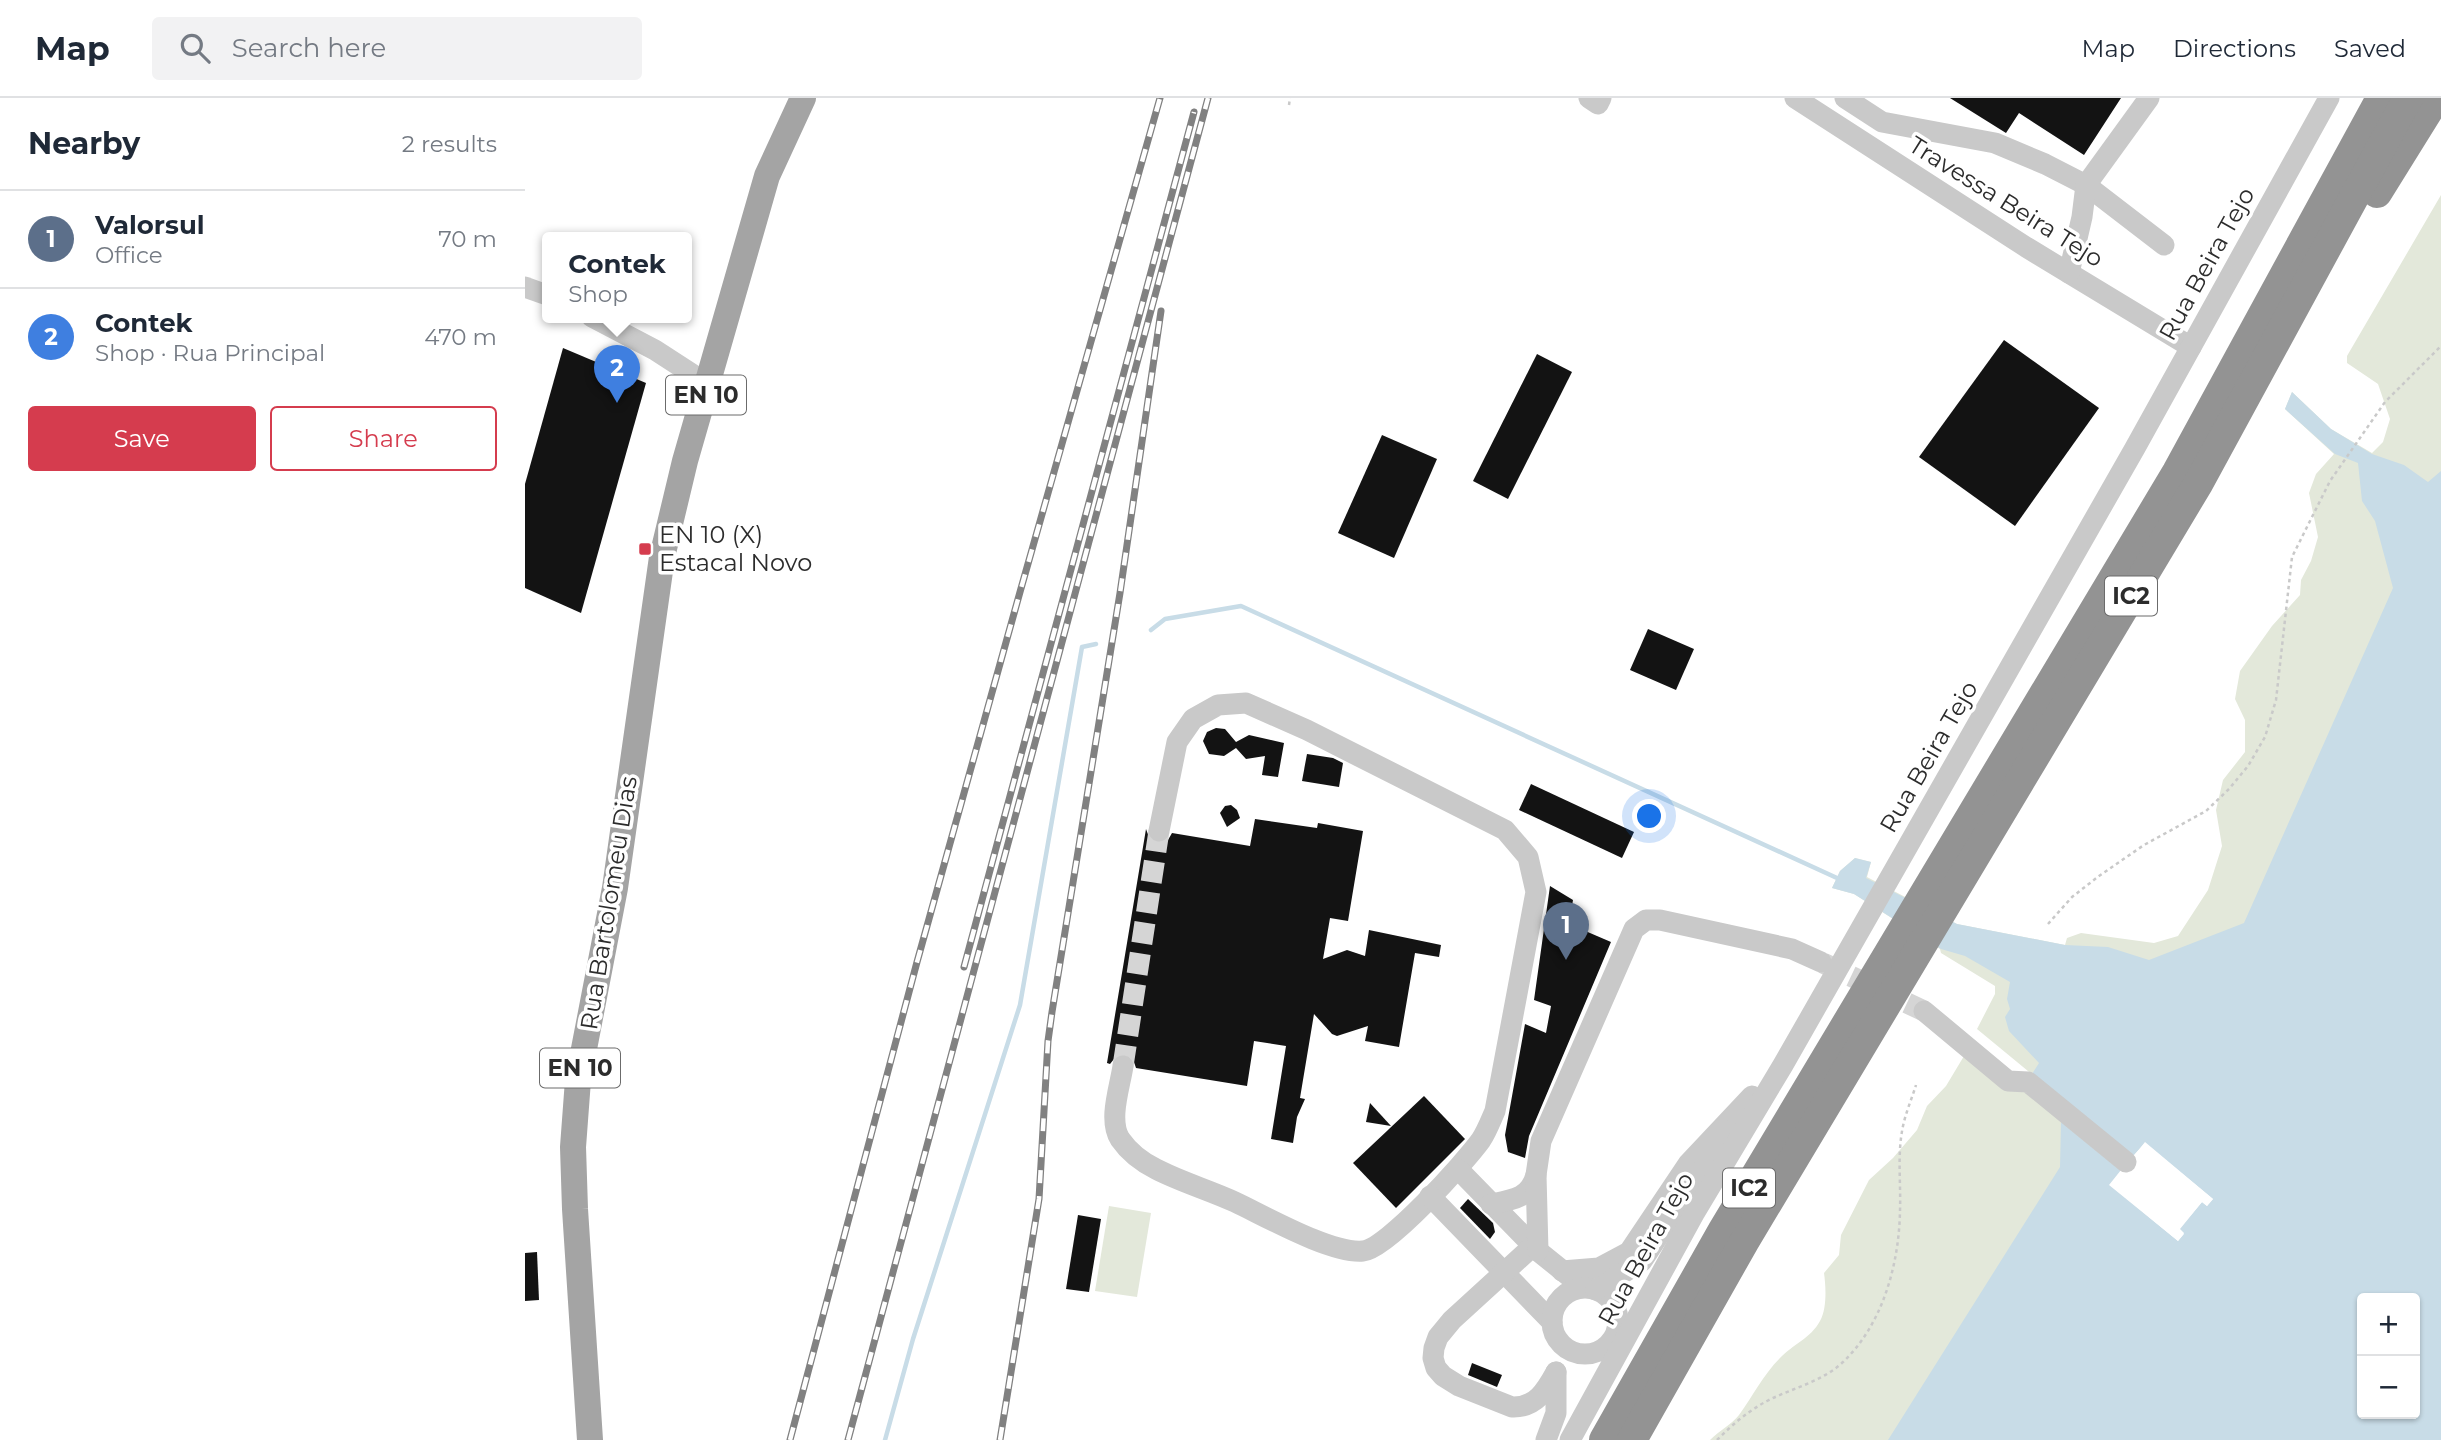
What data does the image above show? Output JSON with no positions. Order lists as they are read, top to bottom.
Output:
{
  "streets": {
    "highway": ["IC2"],
    "main road": ["EN 10", "Rua Bartolomeu Dias"],
    "street": ["Travessa Beira Tejo", "Rua Beira Tejo"]
  },
  "crossings": [
    ["Travessa Beira Tejo", "Rua Beira Tejo"],
    ["EN 10", "Rua Bartolomeu Dias"]
  ],
  "places": {
    "transit": ["EN 10 (X) Estacal Novo"]
  },
  "page": {
    "header": "Map",
    "search": "Search here",
    "nav": ["Map", "Directions", "Saved"],
    "heading": ["Nearby", "2 results"],
    "list": [
      {
        "mark": "1",
        "name": "Valorsul",
        "note": "Office",
        "value": "70 m"
      },
      {
        "mark": "2",
        "name": "Contek",
        "note": "Shop · Rua Principal",
        "value": "470 m"
      }
    ],
    "popup": ["Contek", "Shop"],
    "pins": ["2", "1"],
    "buttons": ["Save", "Share"],
    "map_buttons": ["+", "−"]
  }
}
